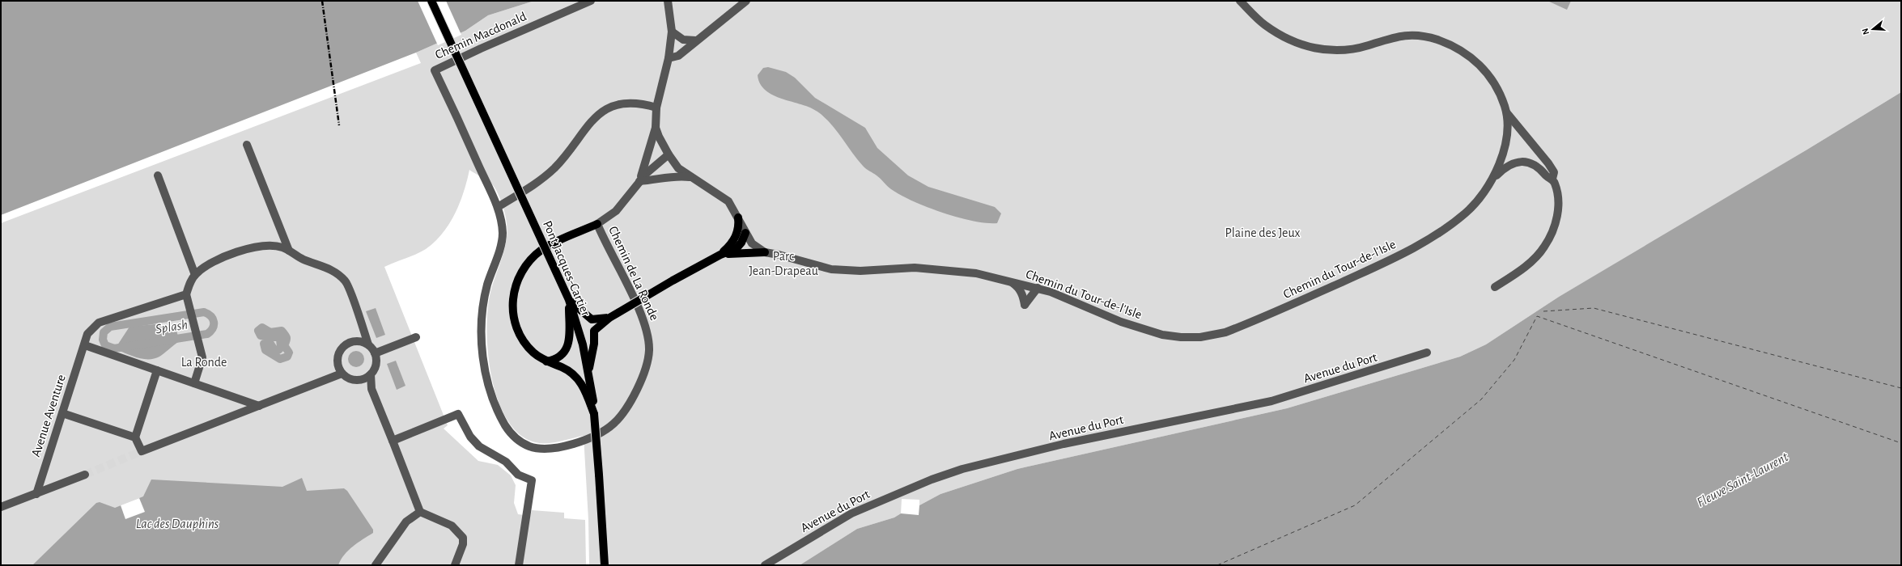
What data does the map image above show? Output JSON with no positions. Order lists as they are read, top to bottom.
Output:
{
  "streets": {
    "main road": ["Pont Jacques-Cartier"],
    "street": [
      "Chemin Macdonald",
      "Chemin du Tour-de-l'Isle",
      "Chemin de La Ronde",
      "Avenue du Port",
      "Avenue Aventure"
    ]
  },
  "crossings": [
    ["Chemin Macdonald", "Chemin de La Ronde"],
    ["Chemin du Tour-de-l'Isle", "Chemin de La Ronde"]
  ],
  "water": ["Splash", "Fleuve Saint-Laurent", "Lac des Dauphins"],
  "parks": ["Plaine des Jeux", "Parc Jean-Drapeau", "La Ronde"],
  "north": "left"
}
